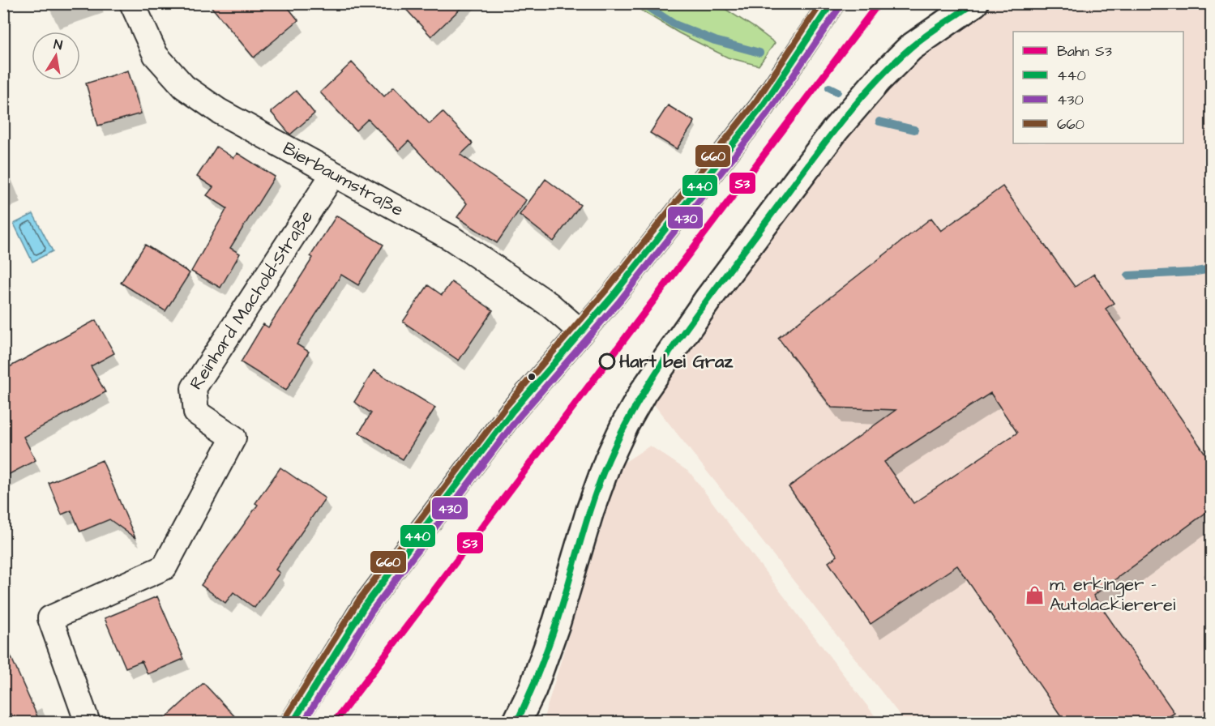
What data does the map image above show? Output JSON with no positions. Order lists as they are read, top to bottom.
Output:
{
  "streets": {
    "street": ["Bierbaumstraße", "Reinhard Machold-Straße"]
  },
  "crossings": [
    ["Bierbaumstraße", "Reinhard Machold-Straße"]
  ],
  "places": {
    "other": ["Hart bei Graz"],
    "shop": ["m. erkinger - Autolackiererei"]
  },
  "lines": [
    "rail line S3",
    "transit line 440",
    "transit line 660",
    "transit line 430"
  ],
  "legend": [
    "Bahn S3",
    "440",
    "430",
    "660"
  ],
  "north": "top"
}
